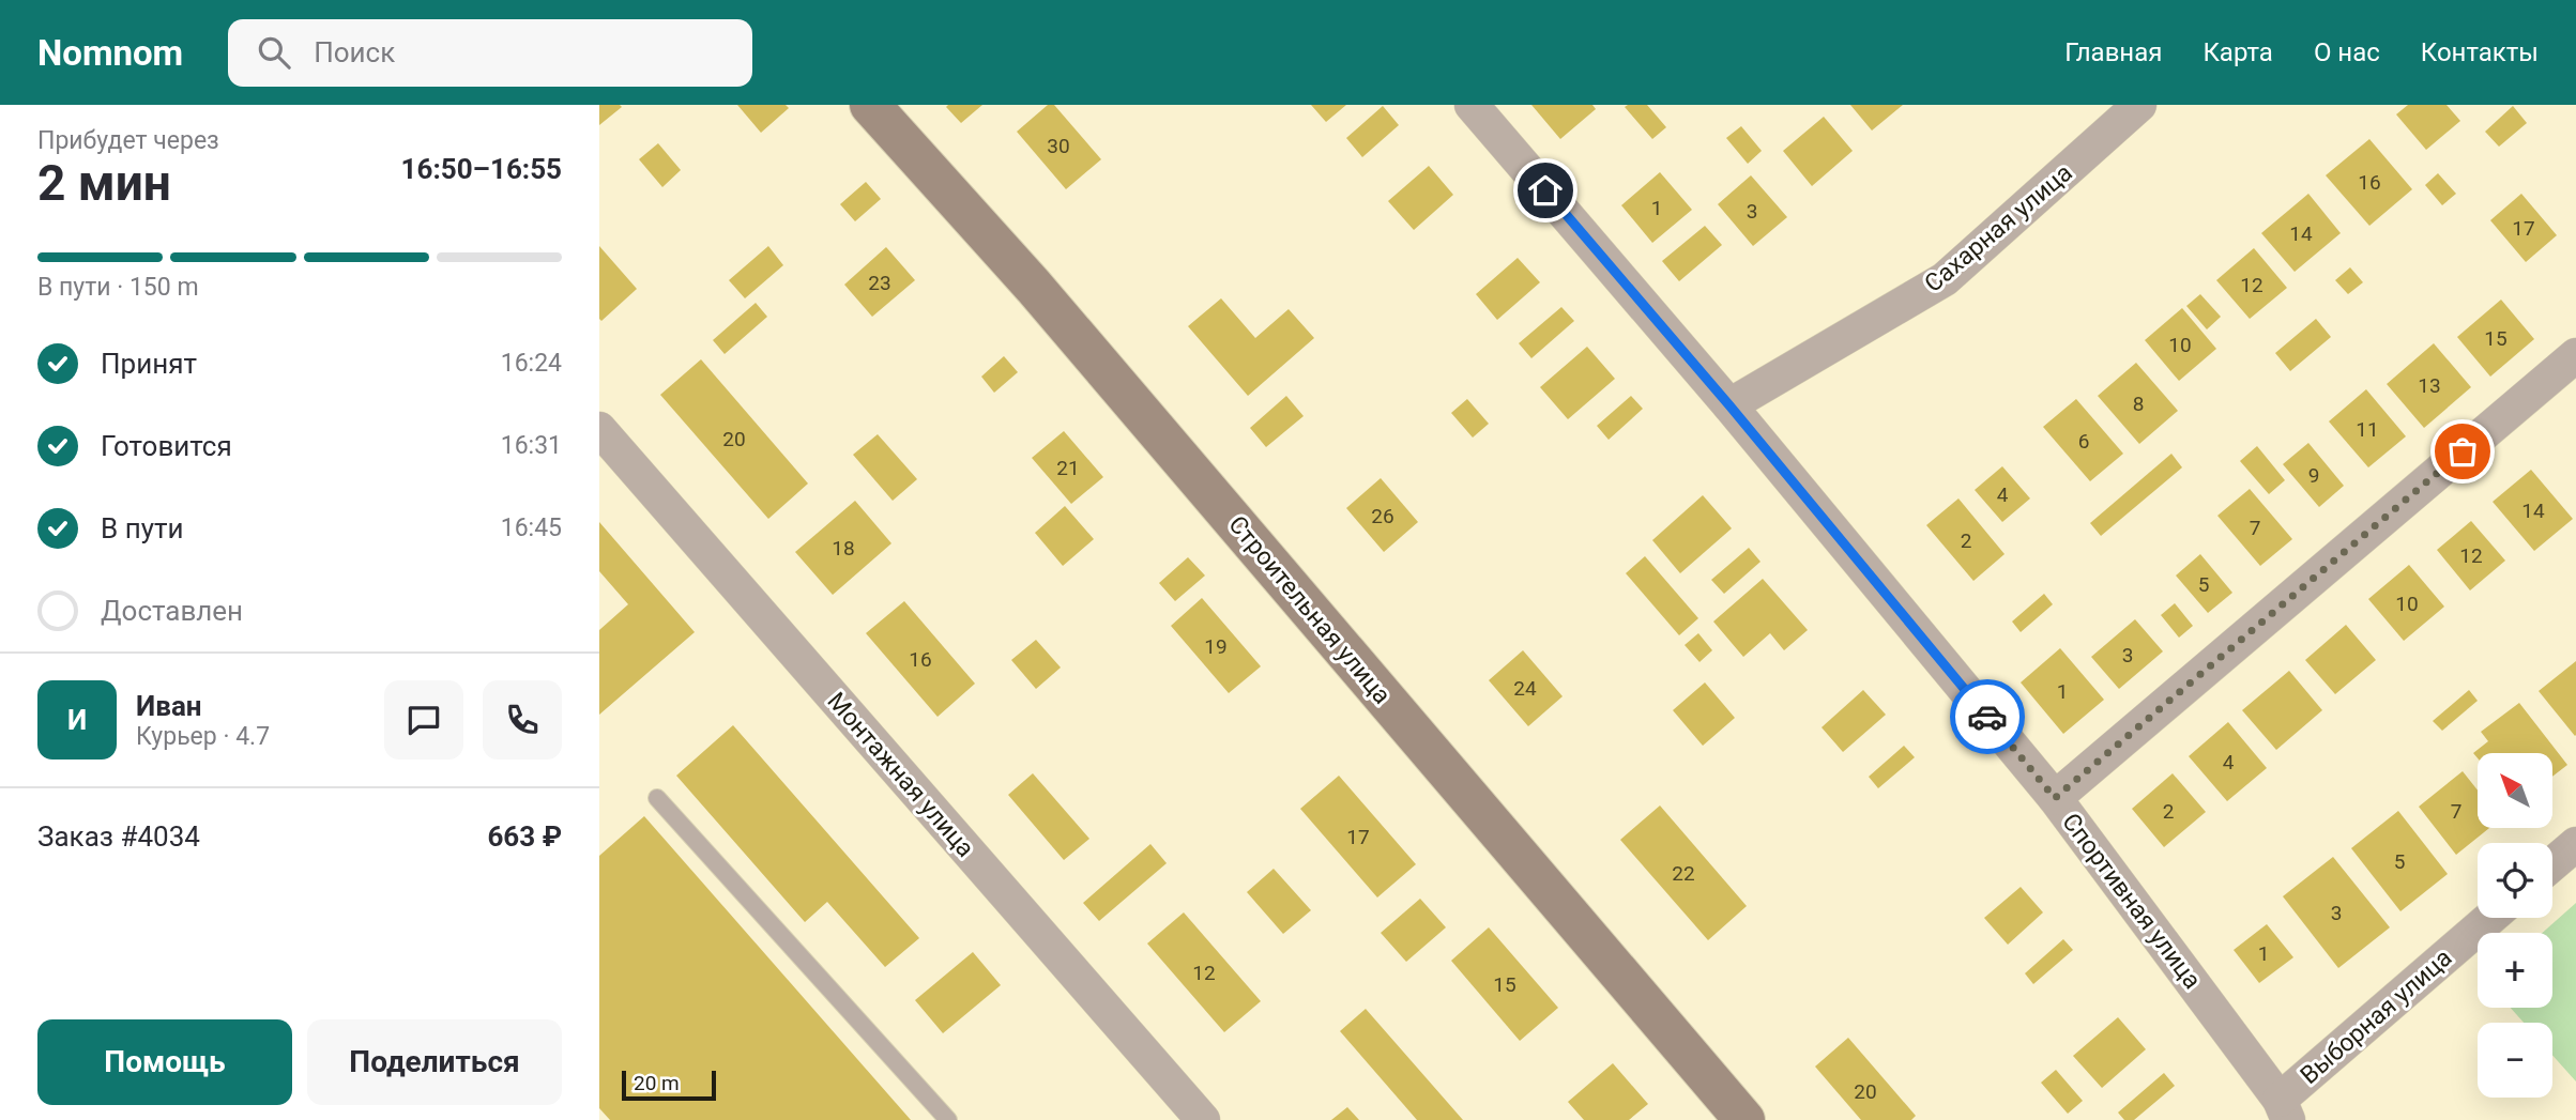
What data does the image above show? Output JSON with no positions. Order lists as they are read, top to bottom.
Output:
{
  "streets": {
    "street": [
      "Сахарная улица",
      "Строительная улица",
      "Монтажная улица",
      "Спортивная улица",
      "Выборная улица"
    ]
  },
  "crossings": [
    ["Сахарная улица", "Спортивная улица"],
    ["Спортивная улица", "Выборная улица"]
  ],
  "house_numbers": [
    "30",
    "16",
    "1",
    "3",
    "17",
    "14",
    "23",
    "12",
    "15",
    "10",
    "13",
    "8",
    "11",
    "20",
    "6",
    "21",
    "9",
    "4",
    "14",
    "26",
    "7",
    "2",
    "18",
    "12",
    "5",
    "10",
    "19",
    "3",
    "16",
    "24",
    "1",
    "4",
    "2",
    "7",
    "17",
    "5",
    "22",
    "3",
    "1",
    "12",
    "15",
    "20"
  ],
  "scale_bar": "20 m",
  "north": "top left",
  "page": {
    "header": "Nomnom",
    "search": "Поиск",
    "nav": [
      "Главная",
      "Карта",
      "О нас",
      "Контакты"
    ],
    "heading": ["2 мин", "Прибудет через", "16:50–16:55"],
    "panel": [
      "Иван",
      "Курьер · 4.7",
      "Заказ #4034",
      "663 ₽"
    ],
    "bar": "В пути · 150 m",
    "list": [
      ["Принят", "16:24"],
      ["Готовится", "16:31"],
      ["В пути", "16:45"],
      "Доставлен"
    ],
    "round": "И",
    "map_buttons": ["+", "−"],
    "buttons": ["Помощь", "Поделиться"],
    "scale": "20 m"
  }
}
